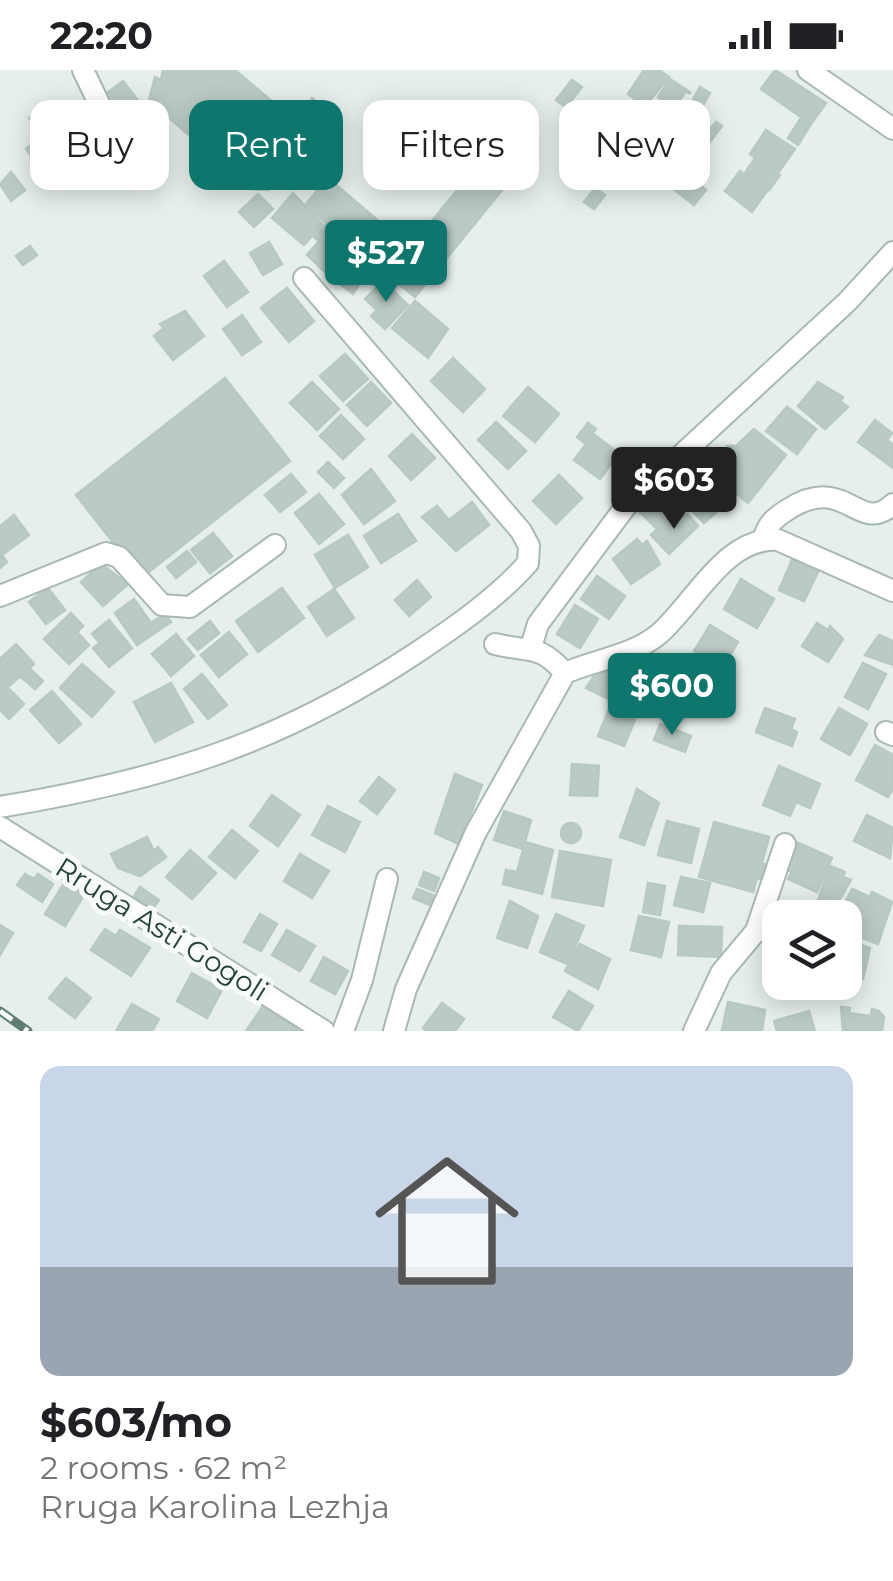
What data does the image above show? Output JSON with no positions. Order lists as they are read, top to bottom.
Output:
{
  "streets": {
    "street": ["Rruga Asti Gogoli"]
  },
  "page": {
    "status": "22:20",
    "chip": [
      "Buy",
      "Rent",
      "Filters",
      "New"
    ],
    "price": ["$527", "$603", "$600"],
    "list": [
      {
        "name": "$603/mo",
        "note": "2 rooms · 62 m² · Rruga Karolina Lezhja"
      }
    ]
  }
}
